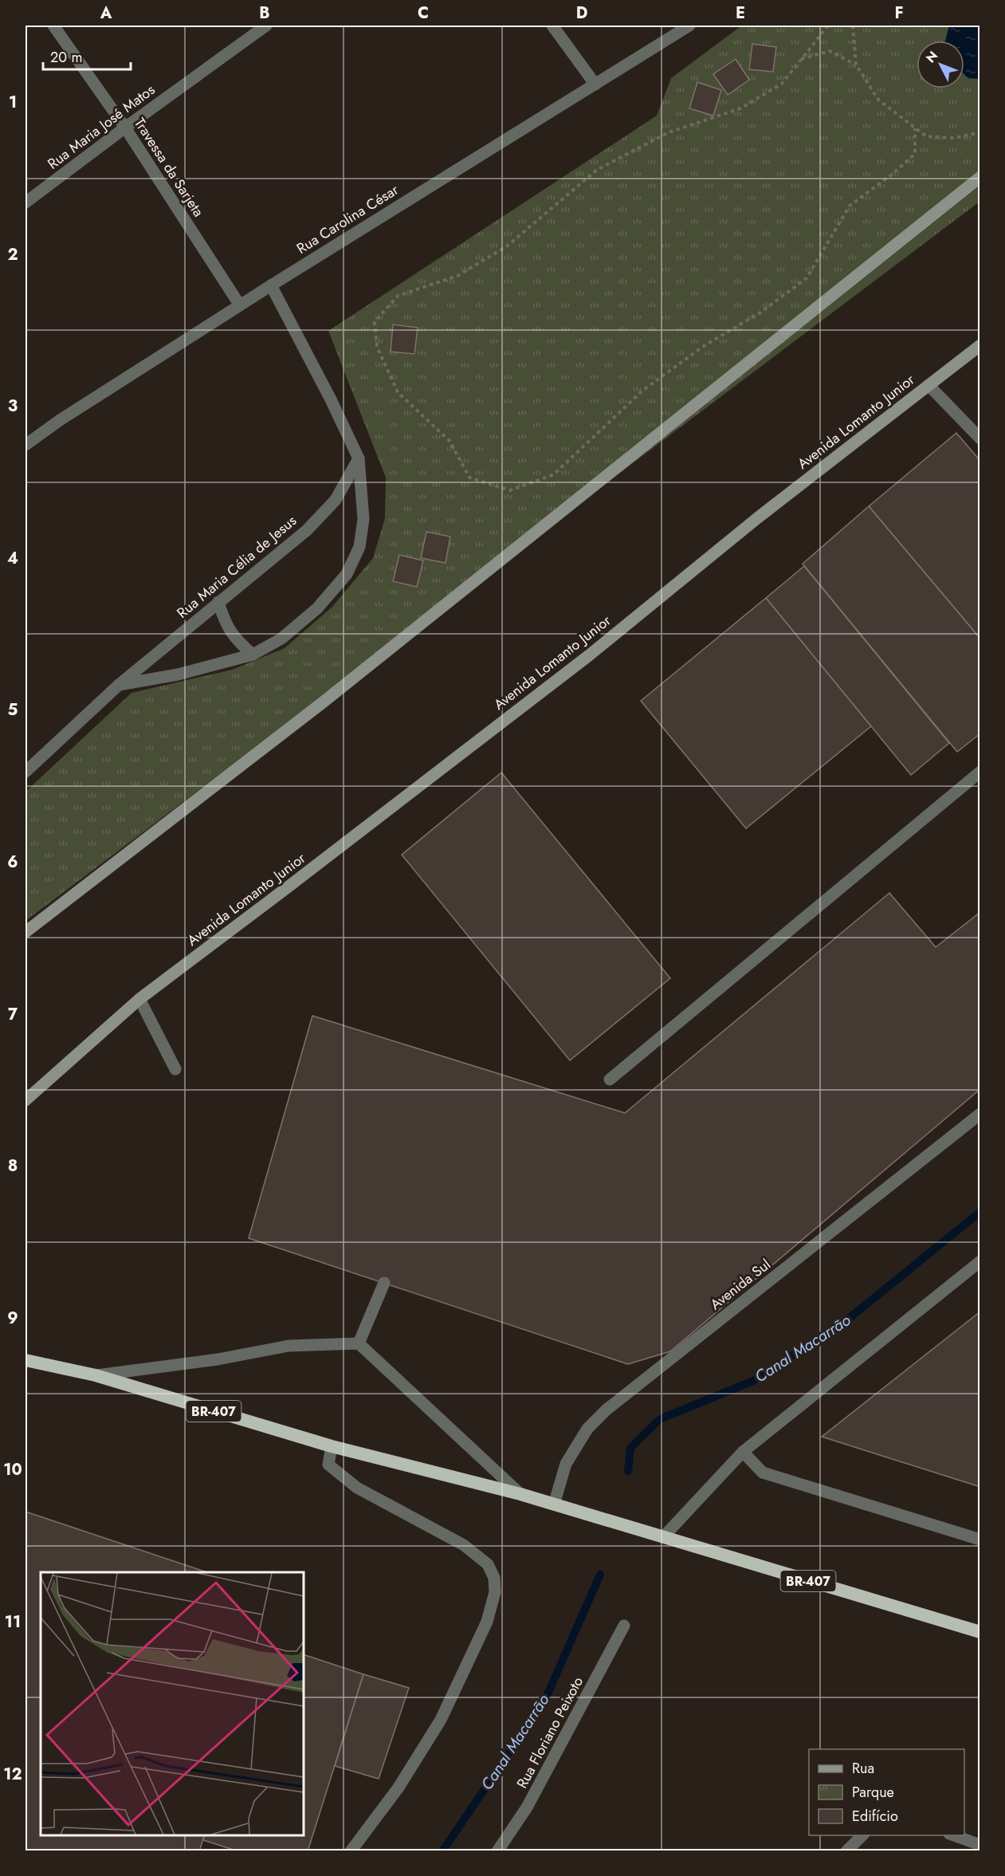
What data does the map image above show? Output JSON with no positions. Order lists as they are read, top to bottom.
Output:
{
  "streets": {
    "highway": ["BR-407"],
    "main road": ["Avenida Lomanto Junior"],
    "street": [
      "Rua Maria José Matos",
      "Travessa da Sarjeta",
      "Rua Carolina César",
      "Rua Maria Célia de Jesus",
      "Avenida Sul",
      "Rua Floriano Peixoto"
    ]
  },
  "crossings": [
    ["Rua Maria José Matos", "Travessa da Sarjeta"],
    ["Travessa da Sarjeta", "Rua Carolina César"],
    ["Avenida Sul", "BR-407"]
  ],
  "water": ["Canal Macarrão"],
  "legend": ["Rua", "Parque", "Edifício"],
  "scale_bar": "20 m",
  "north": "top left",
  "grid": {
    "columns": [
      "A",
      "B",
      "C",
      "D",
      "E",
      "F"
    ],
    "rows": [
      "1",
      "2",
      "3",
      "4",
      "5",
      "6",
      "7",
      "8",
      "9",
      "10",
      "11",
      "12"
    ]
  }
}
